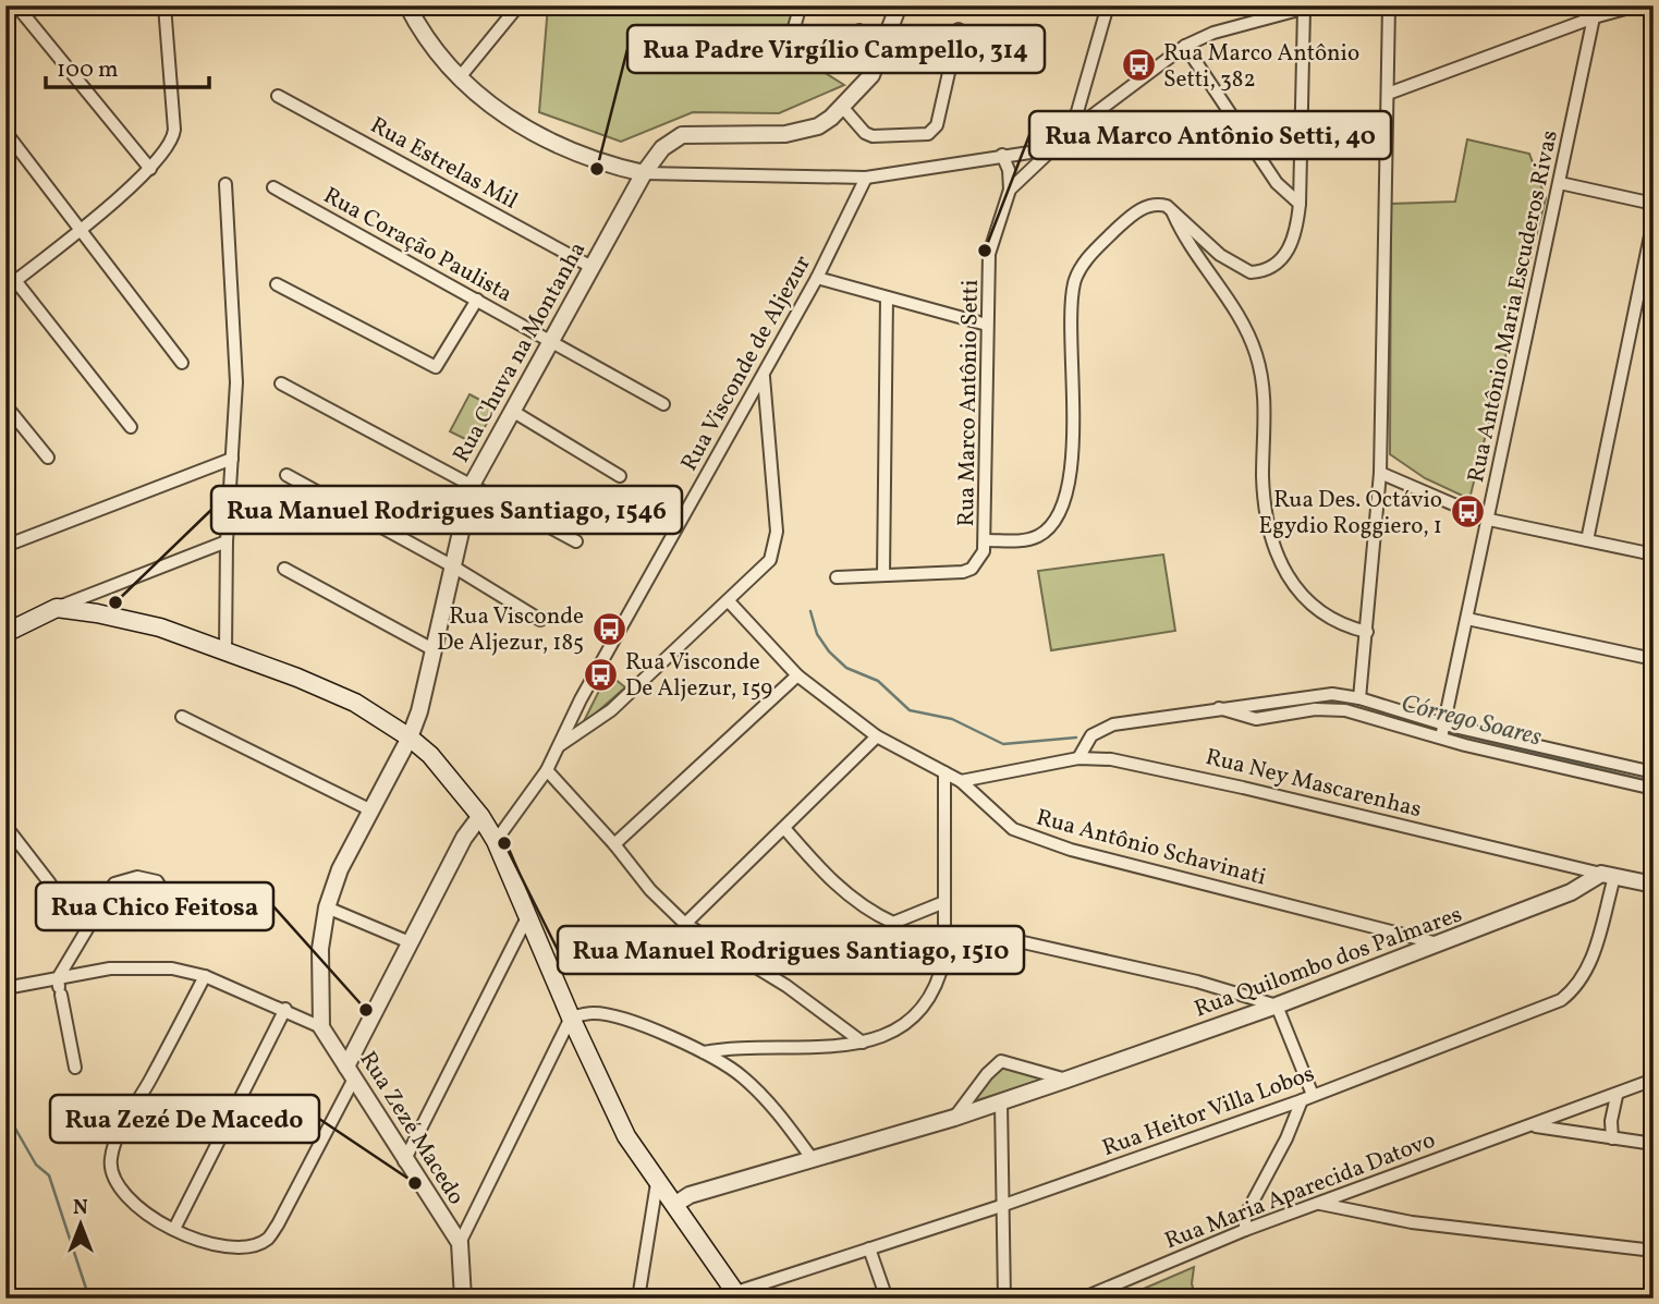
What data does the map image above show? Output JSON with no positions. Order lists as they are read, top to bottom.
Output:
{
  "streets": {
    "street": [
      "Rua Estrelas Mil",
      "Rua Coração Paulista",
      "Rua Antônio Maria Escuderos Rivas",
      "Rua Chuva na Montanha",
      "Rua Visconde de Aljezur",
      "Rua Marco Antônio Setti",
      "Rua Ney Mascarenhas",
      "Rua Antônio Schavinati",
      "Rua Quilombo dos Palmares",
      "Rua Heitor Villa Lobos",
      "Rua Zezé Macedo",
      "Rua Maria Aparecida Datovo"
    ]
  },
  "crossings": [
    ["Rua Estrelas Mil", "Rua Chuva na Montanha"],
    ["Rua Coração Paulista", "Rua Chuva na Montanha"],
    ["Rua Ney Mascarenhas", "Rua Antônio Schavinati"],
    ["Rua Ney Mascarenhas", "Rua Quilombo dos Palmares"],
    ["Rua Ney Mascarenhas", "Rua Heitor Villa Lobos"],
    ["Rua Antônio Schavinati", "Rua Quilombo dos Palmares"],
    ["Rua Quilombo dos Palmares", "Rua Heitor Villa Lobos"]
  ],
  "water": ["Córrego Soares"],
  "places": {
    "bus stop": [
      "Rua Marco Antônio Setti, 382",
      "Rua Des. Octávio Egydio Roggiero, 1",
      "Rua Visconde De Aljezur, 185",
      "Rua Visconde De Aljezur, 159"
    ],
    "other": [
      "Rua Padre Virgílio Campello, 314",
      "Rua Marco Antônio Setti, 40",
      "Rua Manuel Rodrigues Santiago, 1546",
      "Rua Manuel Rodrigues Santiago, 1510",
      "Rua Chico Feitosa",
      "Rua Zezé De Macedo"
    ]
  },
  "scale_bar": "100 m",
  "north": "top"
}
